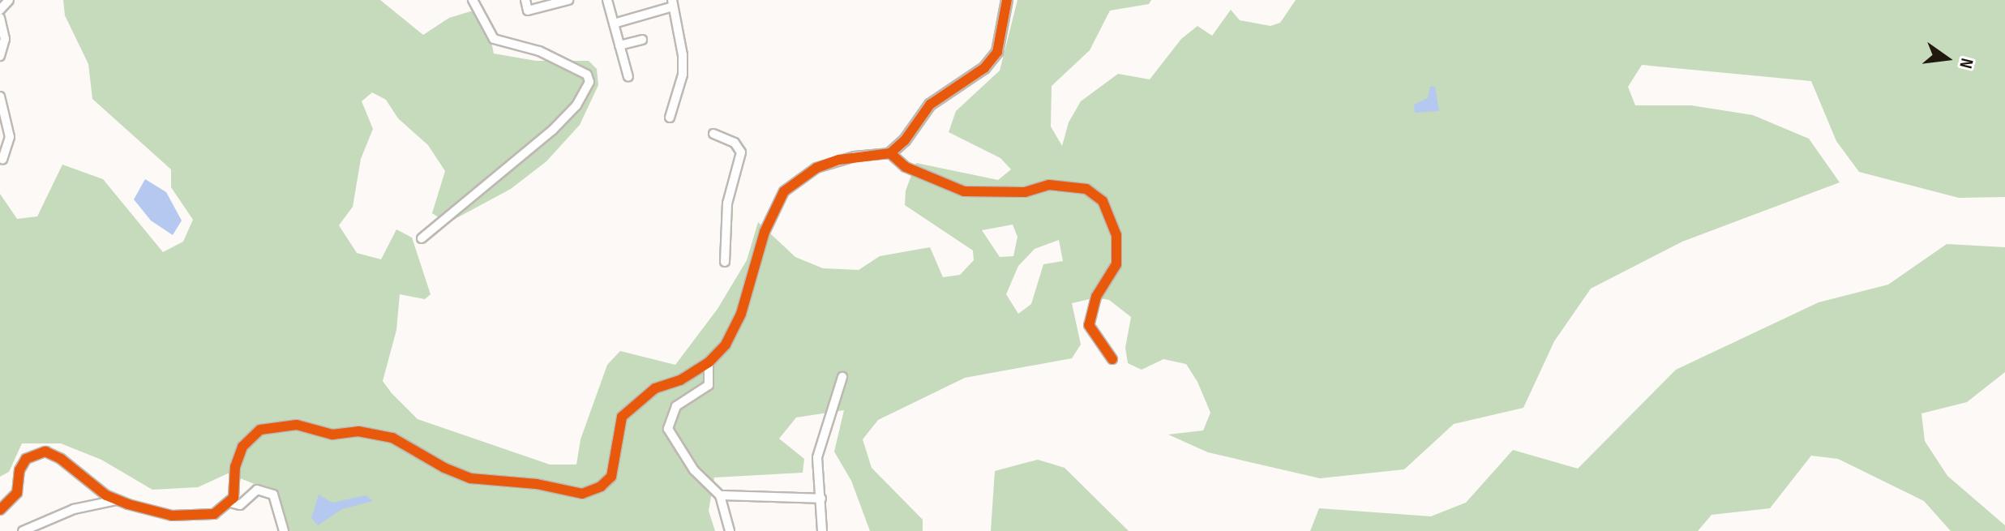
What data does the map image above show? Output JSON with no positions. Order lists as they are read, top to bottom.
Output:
{
  "north": "right"
}
